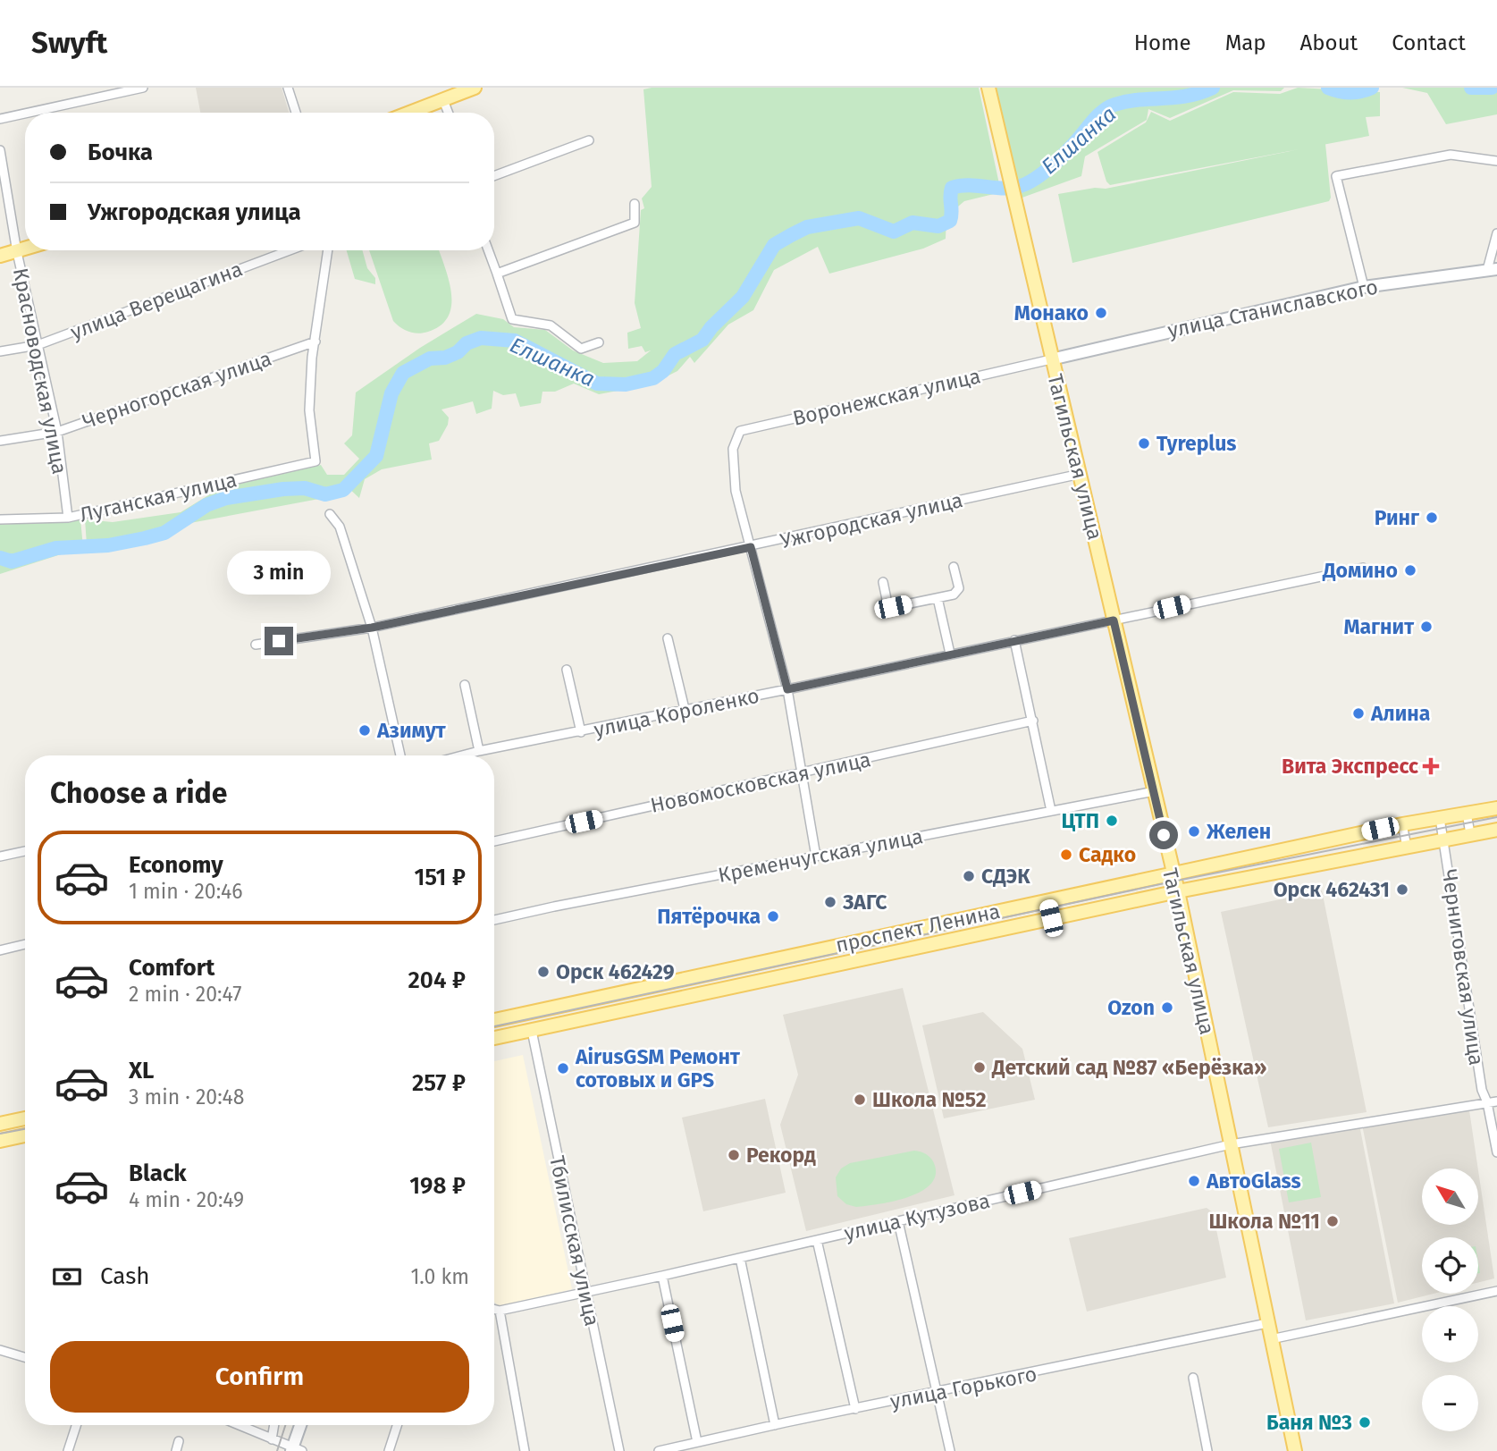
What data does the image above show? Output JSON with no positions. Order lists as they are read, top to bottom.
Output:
{
  "streets": {
    "main road": ["улица Станиславского", "Тагильская улица", "проспект Ленина"],
    "street": [
      "улица Верещагина",
      "Красноводская улица",
      "Черногорская улица",
      "Воронежская улица",
      "Луганская улица",
      "Ужгородская улица",
      "улица Короленко",
      "Новомосковская улица",
      "Кременчугская улица",
      "Черниговская улица",
      "улица Кутузова",
      "Тбилисская улица",
      "улица Горького"
    ]
  },
  "crossings": [
    ["улица Верещагина", "Красноводская улица"],
    ["улица Станиславского", "Воронежская улица"],
    ["улица Станиславского", "Тагильская улица"],
    ["Красноводская улица", "Черногорская улица"],
    ["Красноводская улица", "Луганская улица"],
    ["Черногорская улица", "Луганская улица"],
    ["Воронежская улица", "Тагильская улица"],
    ["Воронежская улица", "Ужгородская улица"],
    ["Тагильская улица", "Ужгородская улица"],
    ["Тагильская улица", "улица Короленко"],
    ["Тагильская улица", "Кременчугская улица"],
    ["Тагильская улица", "проспект Ленина"],
    ["Тагильская улица", "улица Кутузова"],
    ["Тагильская улица", "улица Горького"],
    ["проспект Ленина", "Черниговская улица"],
    ["проспект Ленина", "Тбилисская улица"],
    ["Черниговская улица", "улица Кутузова"],
    ["улица Кутузова", "Тбилисская улица"]
  ],
  "water": ["Елшанка"],
  "places": {
    "other": [
      "Монако",
      "Tyreplus",
      "Ринг",
      "Домино",
      "Магнит",
      "Алина",
      "Азимут",
      "ЦТП",
      "Желен",
      "Садко",
      "СДЭК",
      "Орск 462431",
      "ЗАГС",
      "Пятёрочка",
      "Орск 462429",
      "Ozon",
      "Детский сад №87 «Берёзка»",
      "AirusGSM Ремонт сотовых и GPS",
      "Школа №52",
      "Рекорд",
      "АвтоGlass",
      "Школа №11",
      "Баня №3"
    ],
    "health": ["Вита Экспресс"]
  },
  "north": "top left",
  "page": {
    "header": "Swyft",
    "nav": [
      "Home",
      "Map",
      "About",
      "Contact"
    ],
    "banner": ["Бочка", "Ужгородская улица"],
    "bubble": "3 min",
    "heading": "Choose a ride",
    "list": [
      {
        "name": "Economy",
        "note": "1 min · 20:46",
        "value": "151 ₽"
      },
      {
        "name": "Comfort",
        "note": "2 min · 20:47",
        "value": "204 ₽"
      },
      {
        "name": "XL",
        "note": "3 min · 20:48",
        "value": "257 ₽"
      },
      {
        "name": "Black",
        "note": "4 min · 20:49",
        "value": "198 ₽"
      }
    ],
    "map_buttons": ["+", "−"],
    "pay": ["Cash", "1.0 km"],
    "buttons": "Confirm"
  }
}
